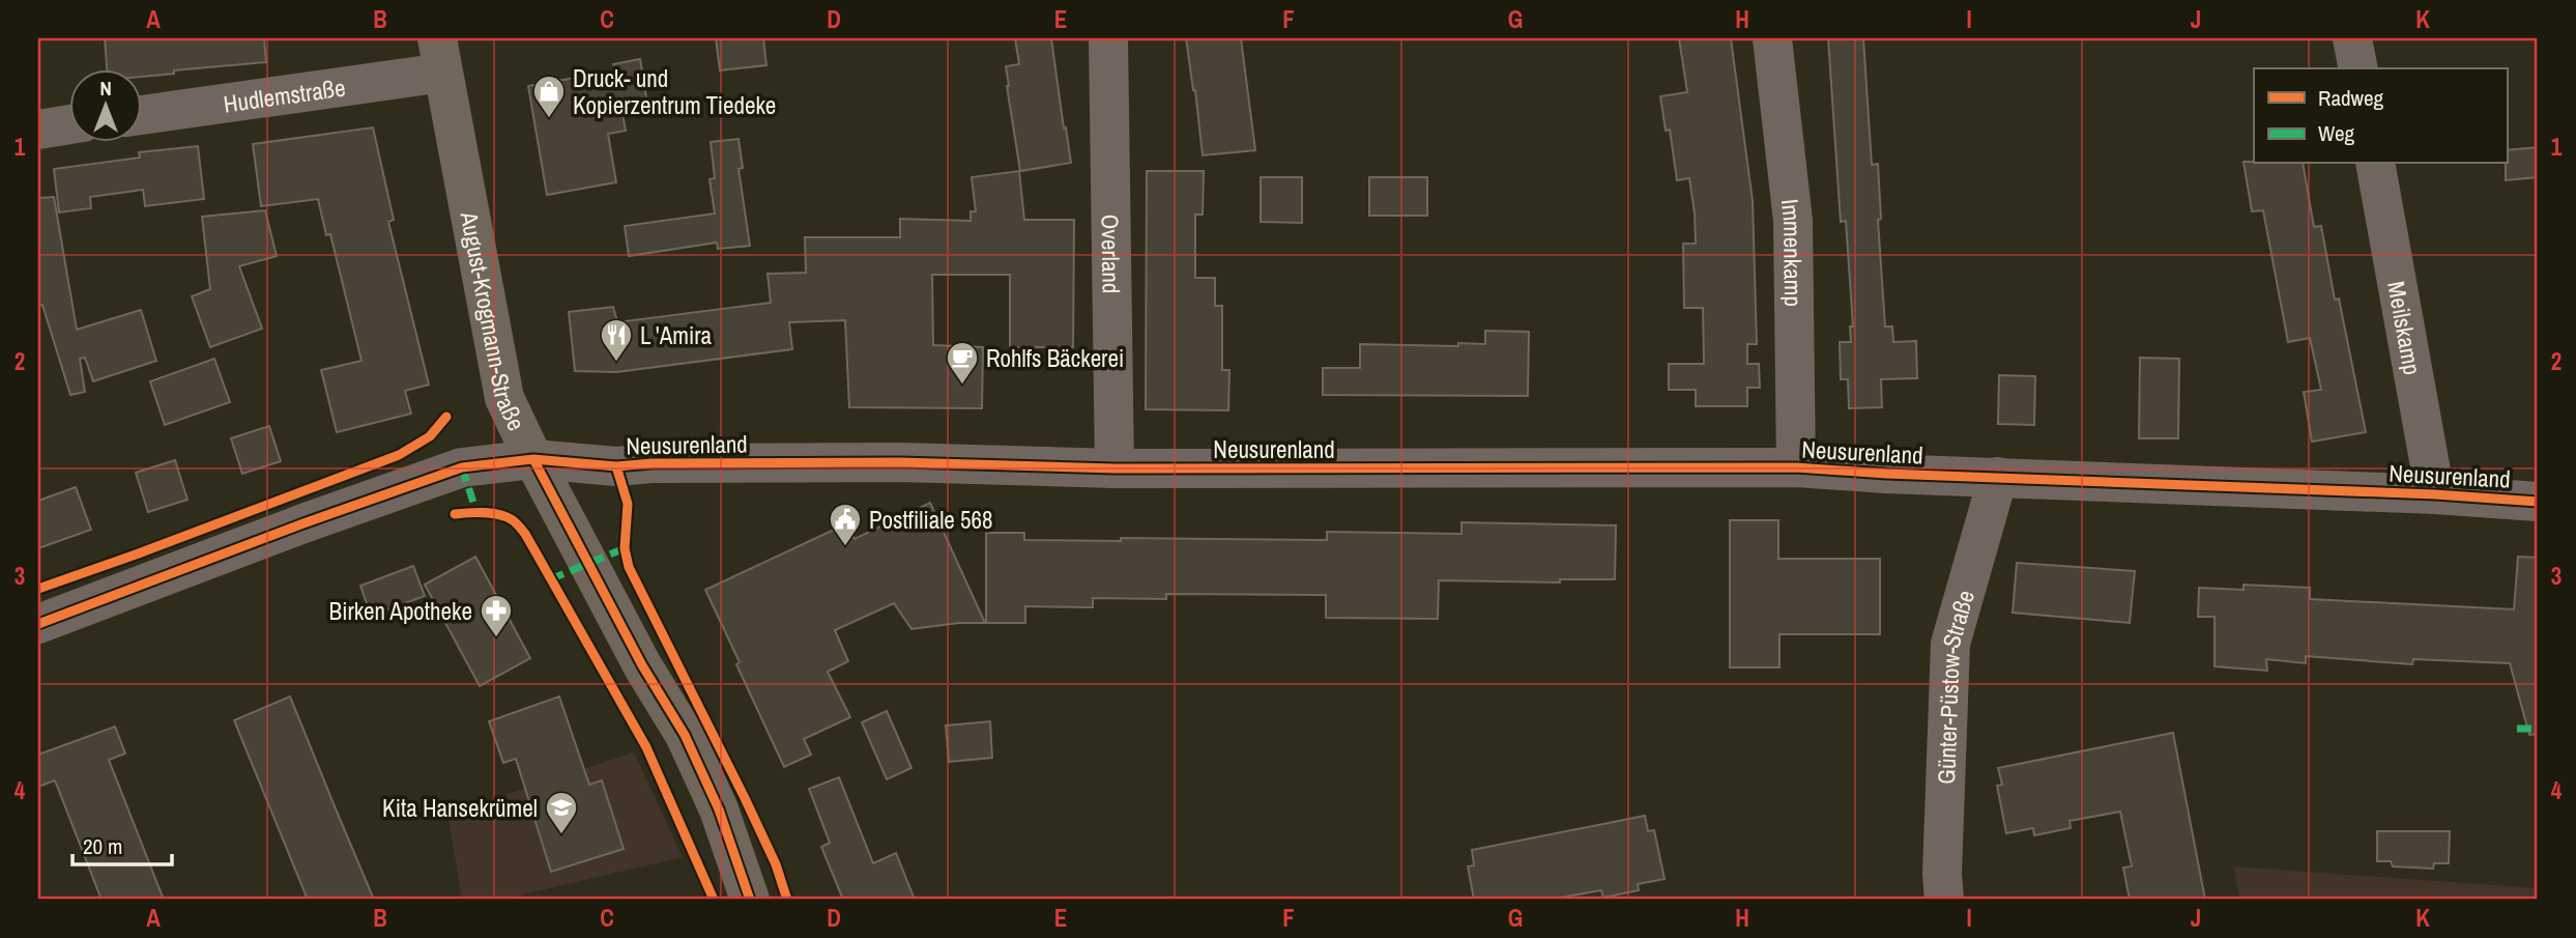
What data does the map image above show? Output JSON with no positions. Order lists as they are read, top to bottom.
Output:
{
  "streets": {
    "main road": ["August-Krogmann-Straße"],
    "street": [
      "Hudlemstraße",
      "Overland",
      "Immenkamp",
      "Meilskamp",
      "Neusurenland",
      "Günter-Püstow-Straße"
    ]
  },
  "crossings": [
    ["Hudlemstraße", "August-Krogmann-Straße"],
    ["Overland", "Neusurenland"],
    ["Immenkamp", "Neusurenland"],
    ["August-Krogmann-Straße", "Neusurenland"],
    ["Meilskamp", "Neusurenland"],
    ["Neusurenland", "Günter-Püstow-Straße"]
  ],
  "places": {
    "shop": ["Druck- und Kopierzentrum Tiedeke"],
    "restaurant": ["L 'Amira"],
    "cafe": ["Rohlfs Bäckerei"],
    "public building": ["Postfiliale 568"],
    "pharmacy": ["Birken Apotheke"],
    "school or university": ["Kita Hansekrümel"]
  },
  "legend": ["Radweg", "Weg"],
  "scale_bar": "20 m",
  "north": "top",
  "grid": {
    "columns": [
      "A",
      "B",
      "C",
      "D",
      "E",
      "F",
      "G",
      "H",
      "I",
      "J",
      "K"
    ],
    "rows": [
      "1",
      "2",
      "3",
      "4"
    ]
  }
}
